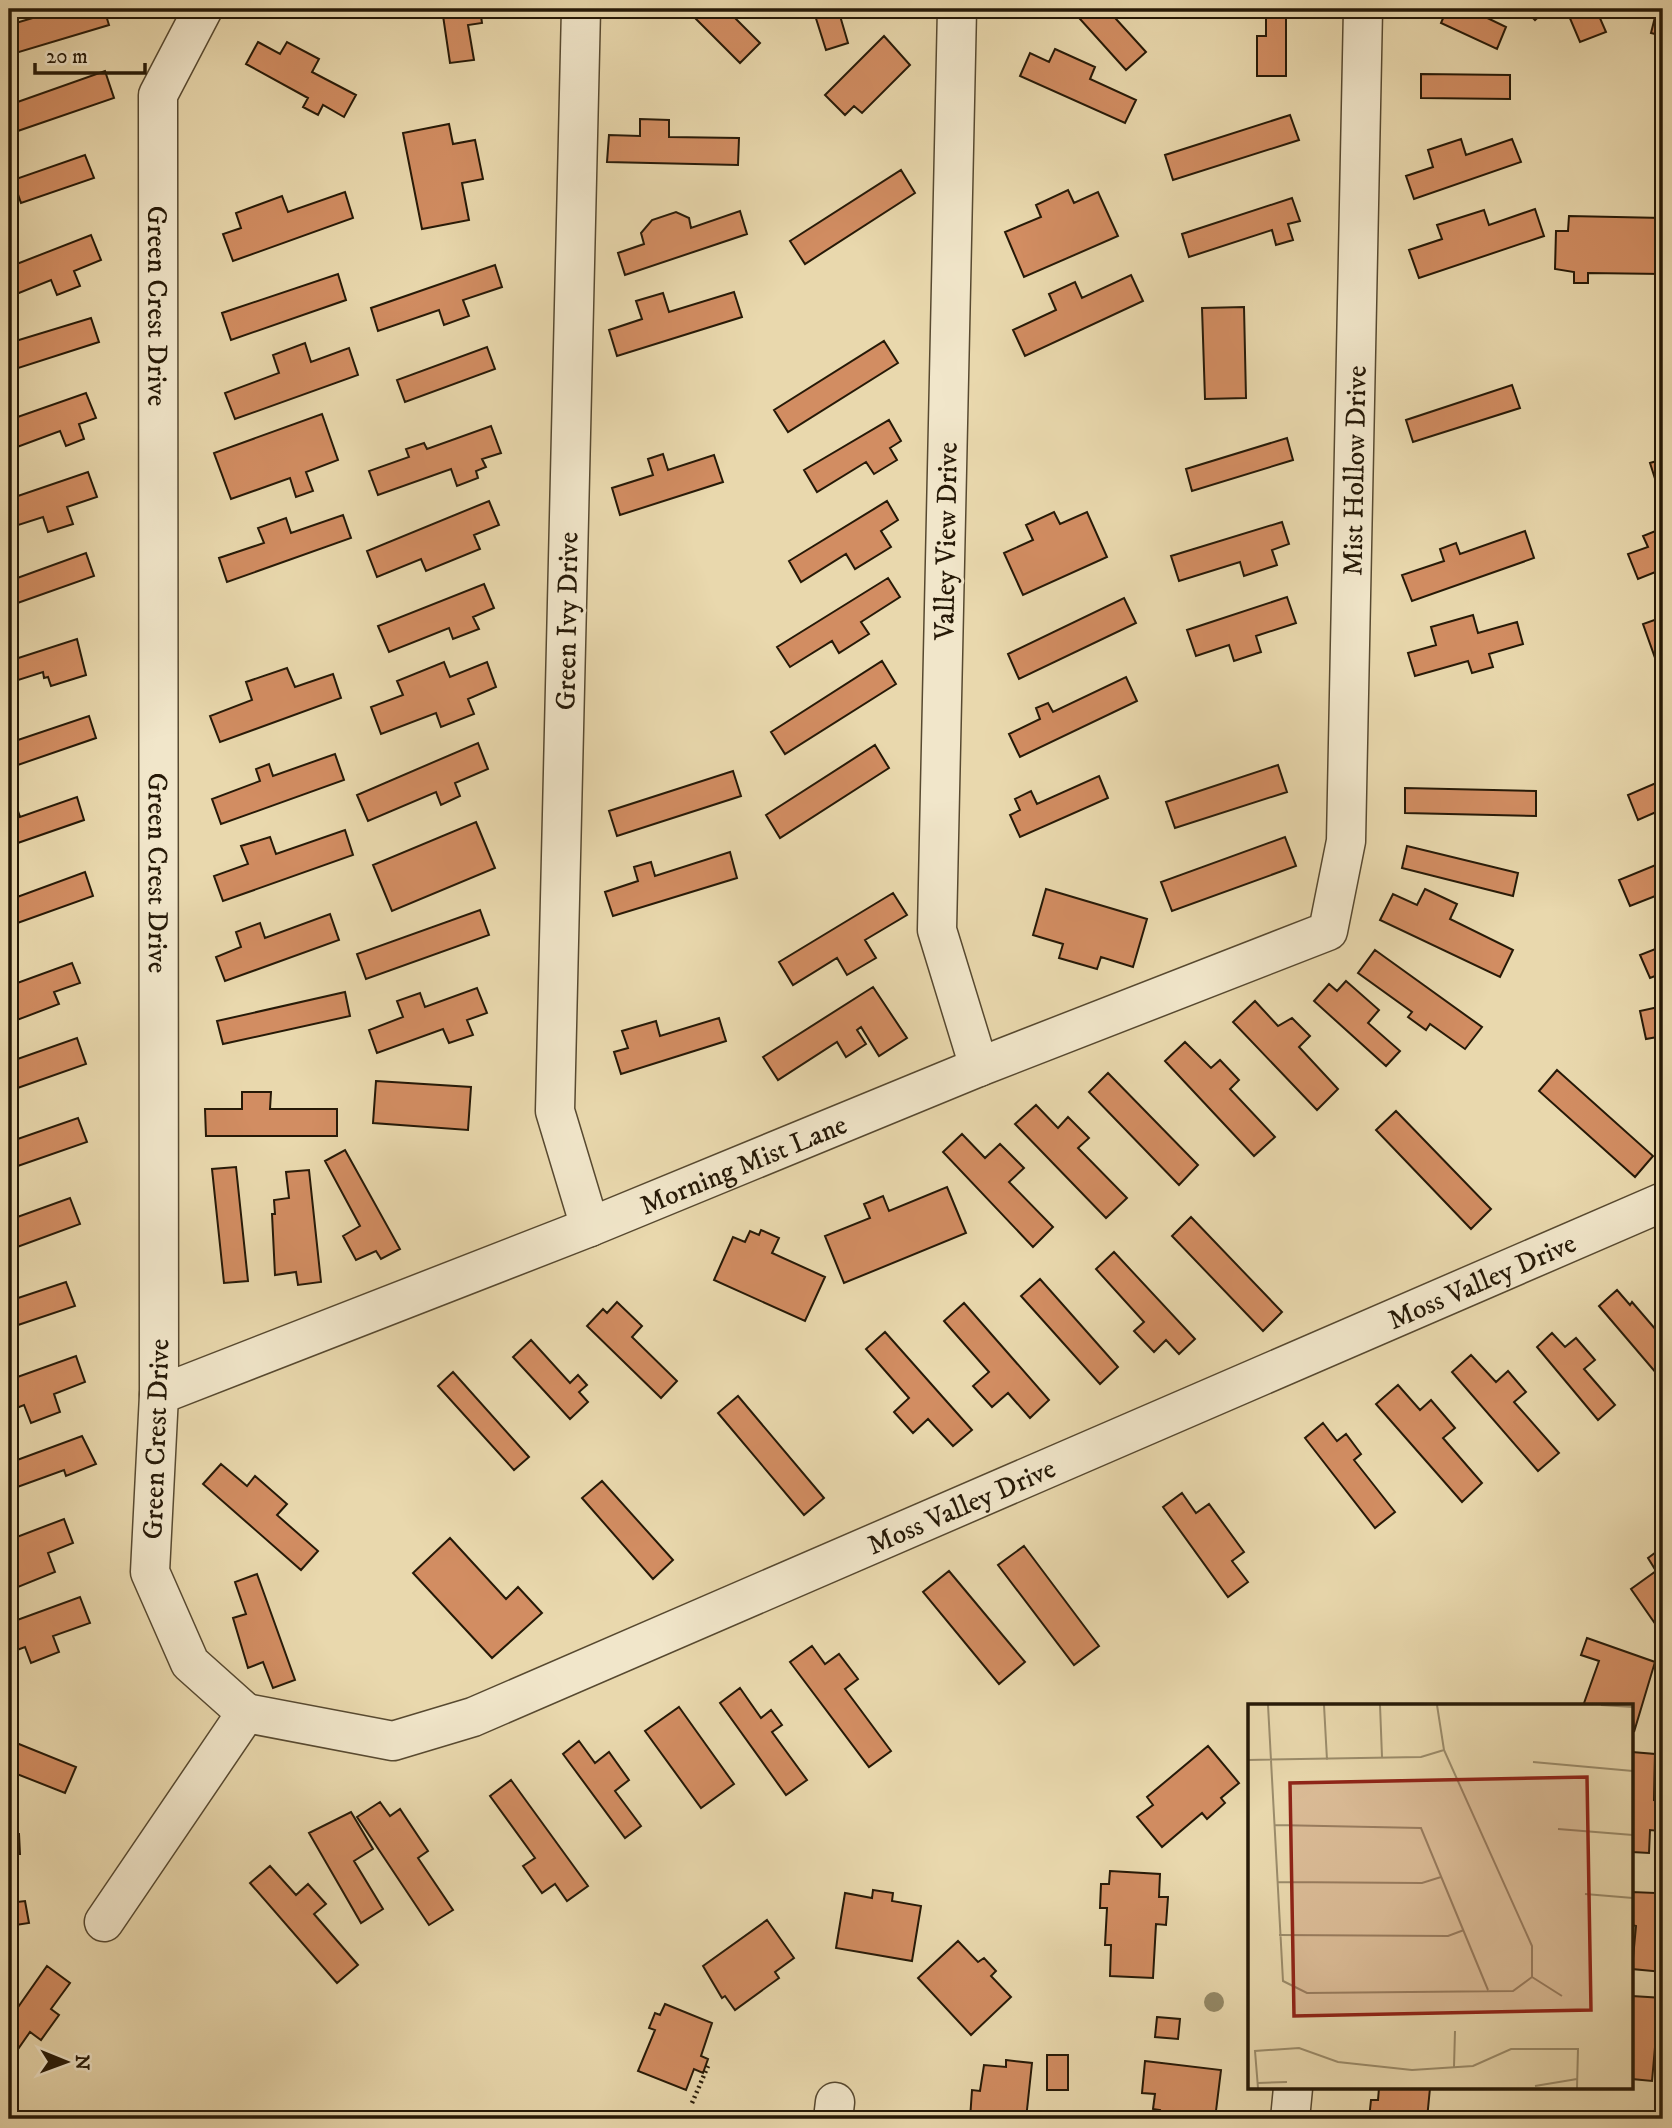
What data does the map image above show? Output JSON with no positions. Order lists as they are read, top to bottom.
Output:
{
  "streets": {
    "street": [
      "Green Crest Drive",
      "Mist Hollow Drive",
      "Valley View Drive",
      "Green Ivy Drive",
      "Morning Mist Lane",
      "Moss Valley Drive"
    ]
  },
  "crossings": [
    ["Green Crest Drive", "Morning Mist Lane"],
    ["Green Crest Drive", "Moss Valley Drive"],
    ["Mist Hollow Drive", "Morning Mist Lane"],
    ["Valley View Drive", "Morning Mist Lane"],
    ["Green Ivy Drive", "Morning Mist Lane"]
  ],
  "scale_bar": "20 m",
  "north": "right"
}
